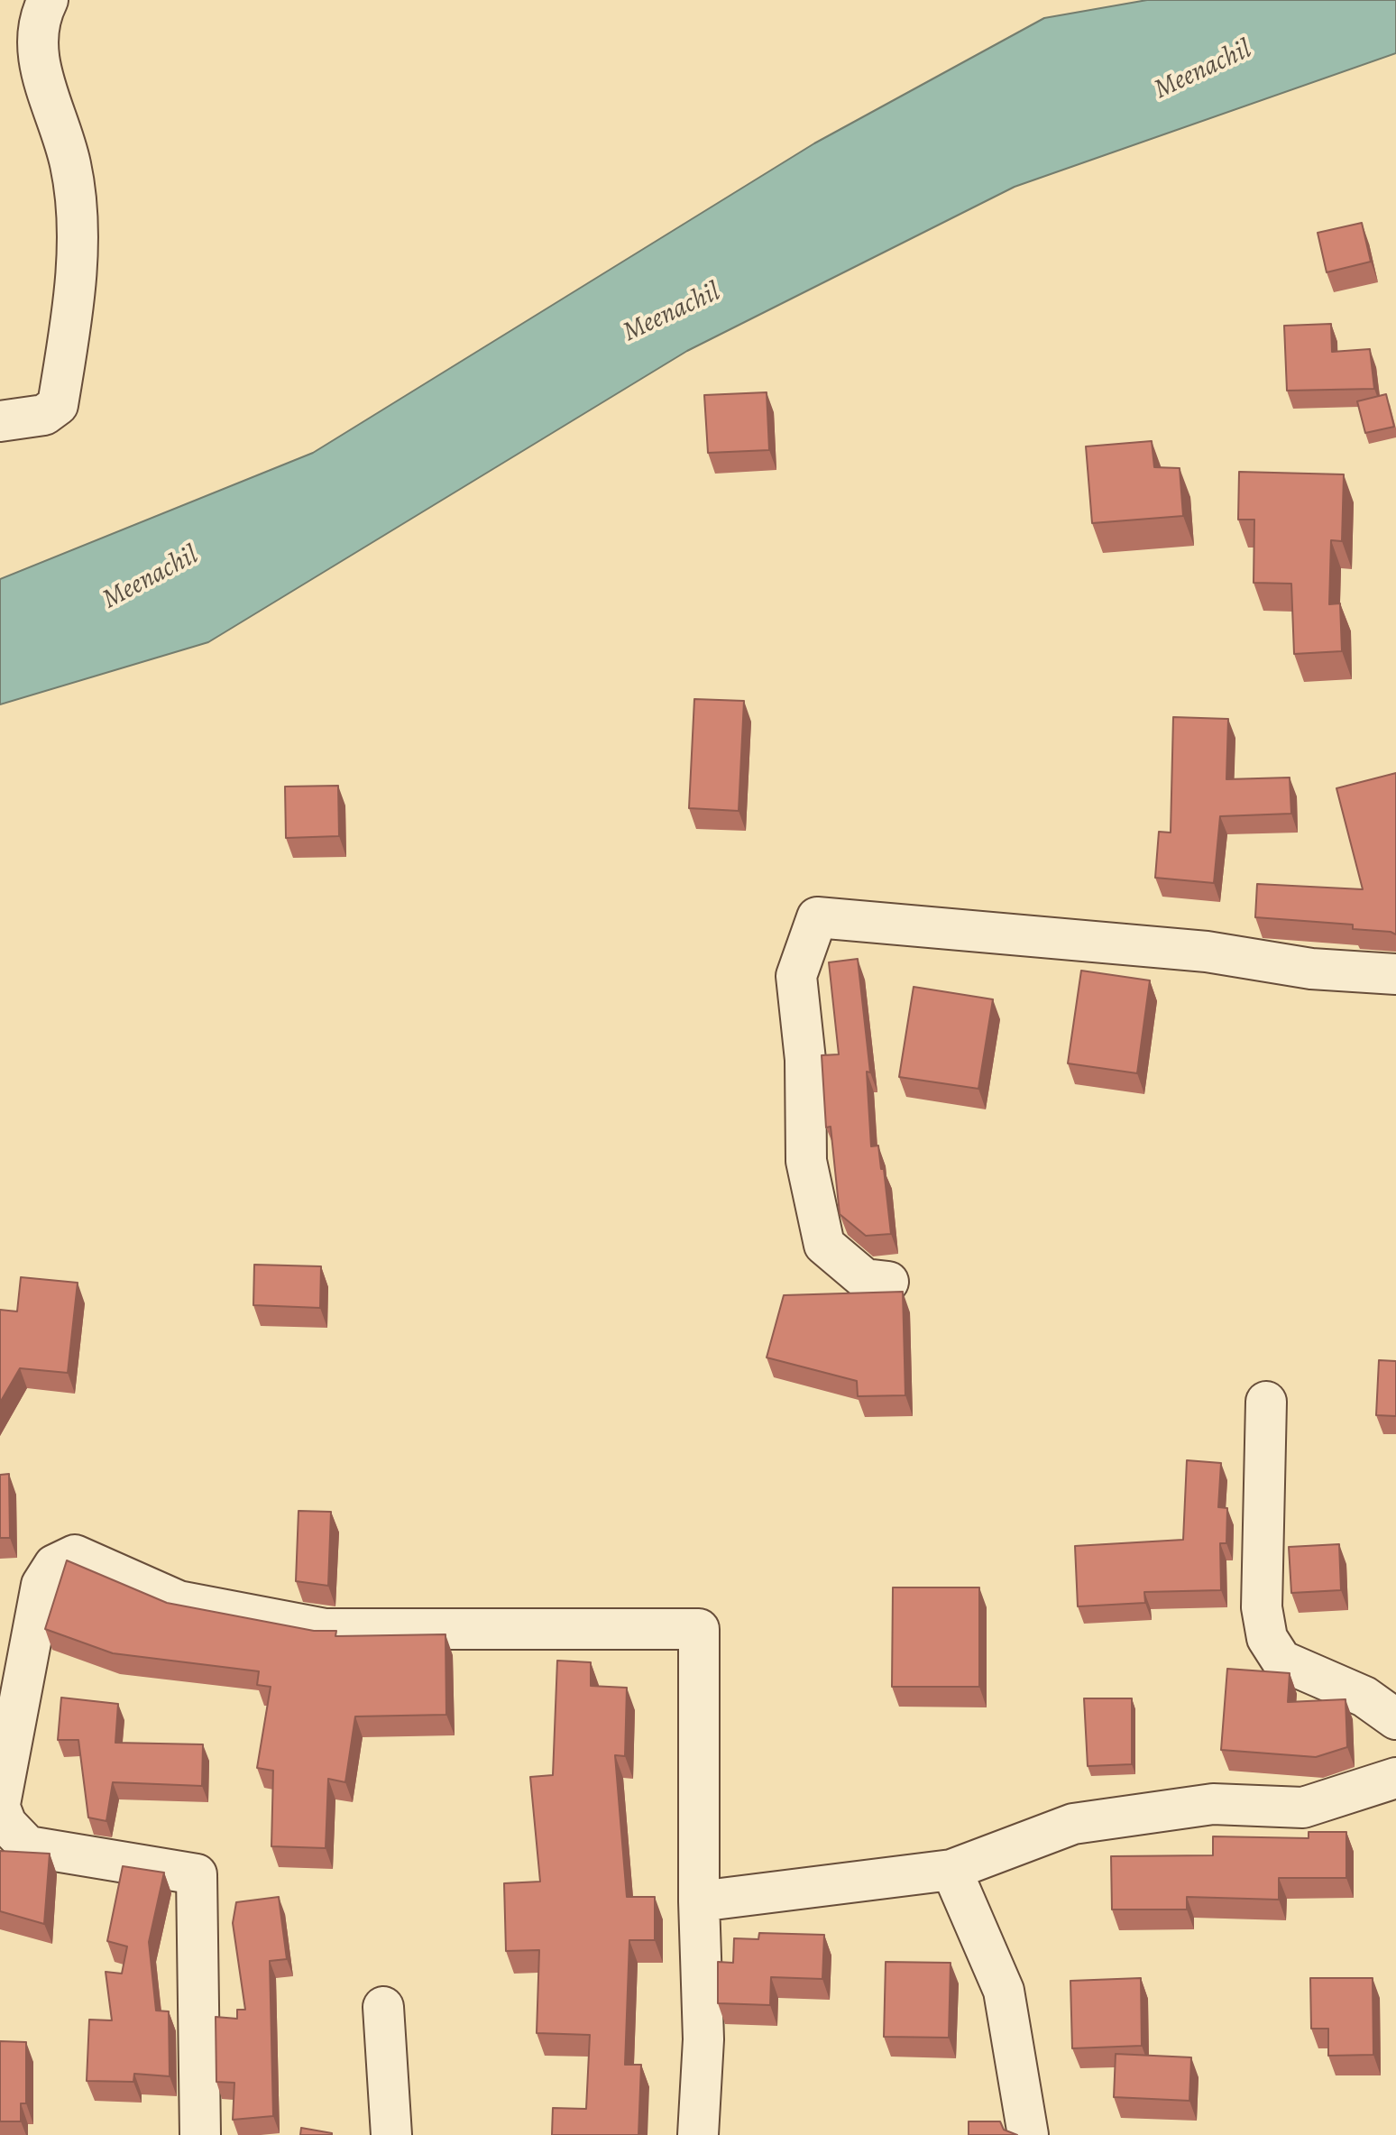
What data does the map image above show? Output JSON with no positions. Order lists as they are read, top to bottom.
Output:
{
  "water": ["Meenachil"]
}
